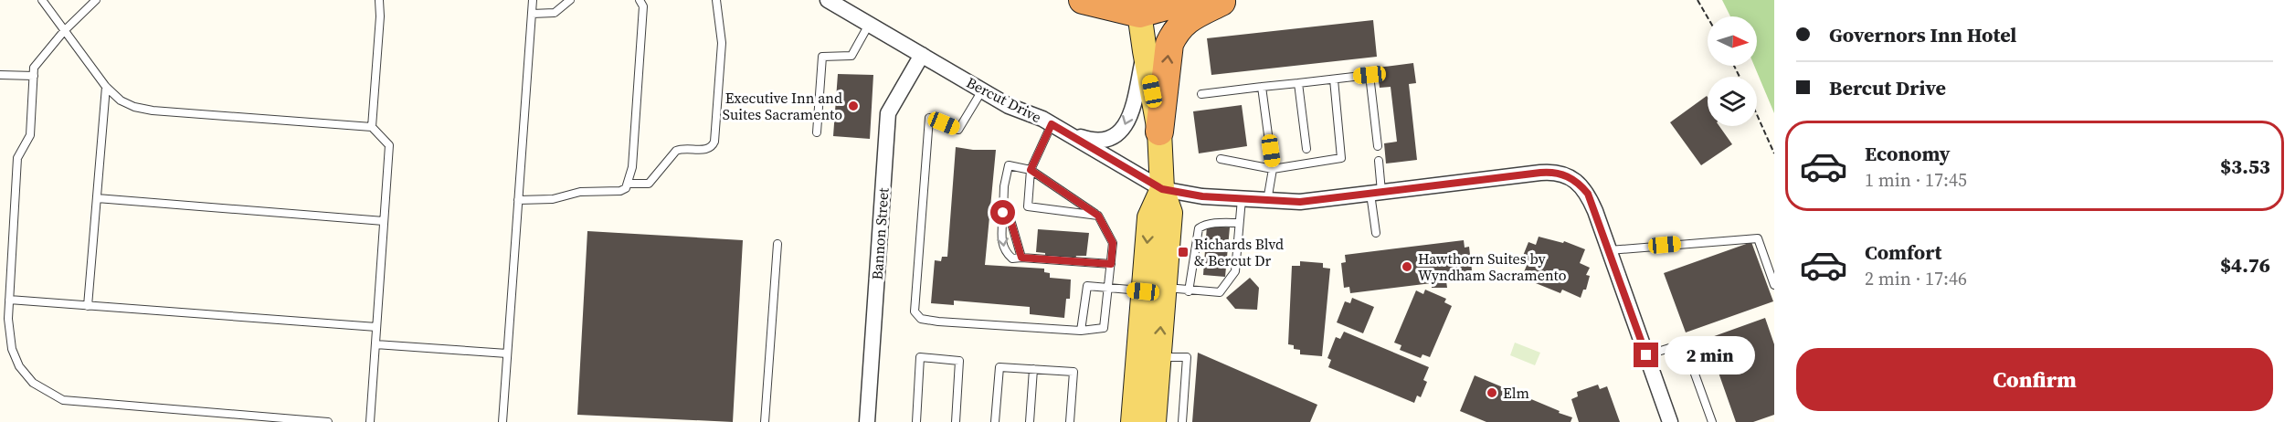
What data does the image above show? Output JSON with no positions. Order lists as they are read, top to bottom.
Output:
{
  "streets": {
    "street": ["Bercut Drive", "Bannon Street"]
  },
  "crossings": [
    ["Bercut Drive", "Bannon Street"]
  ],
  "places": {
    "other": ["Executive Inn and Suites Sacramento", "Hawthorn Suites by Wyndham Sacramento", "Elm"],
    "transit": ["Richards Blvd & Bercut Dr"]
  },
  "north": "right",
  "page": {
    "banner": ["Governors Inn Hotel", "Bercut Drive"],
    "list": [
      {
        "name": "Economy",
        "note": "1 min · 17:45",
        "value": "$3.53"
      },
      {
        "name": "Comfort",
        "note": "2 min · 17:46",
        "value": "$4.76"
      }
    ],
    "bubble": "2 min",
    "buttons": "Confirm"
  }
}
